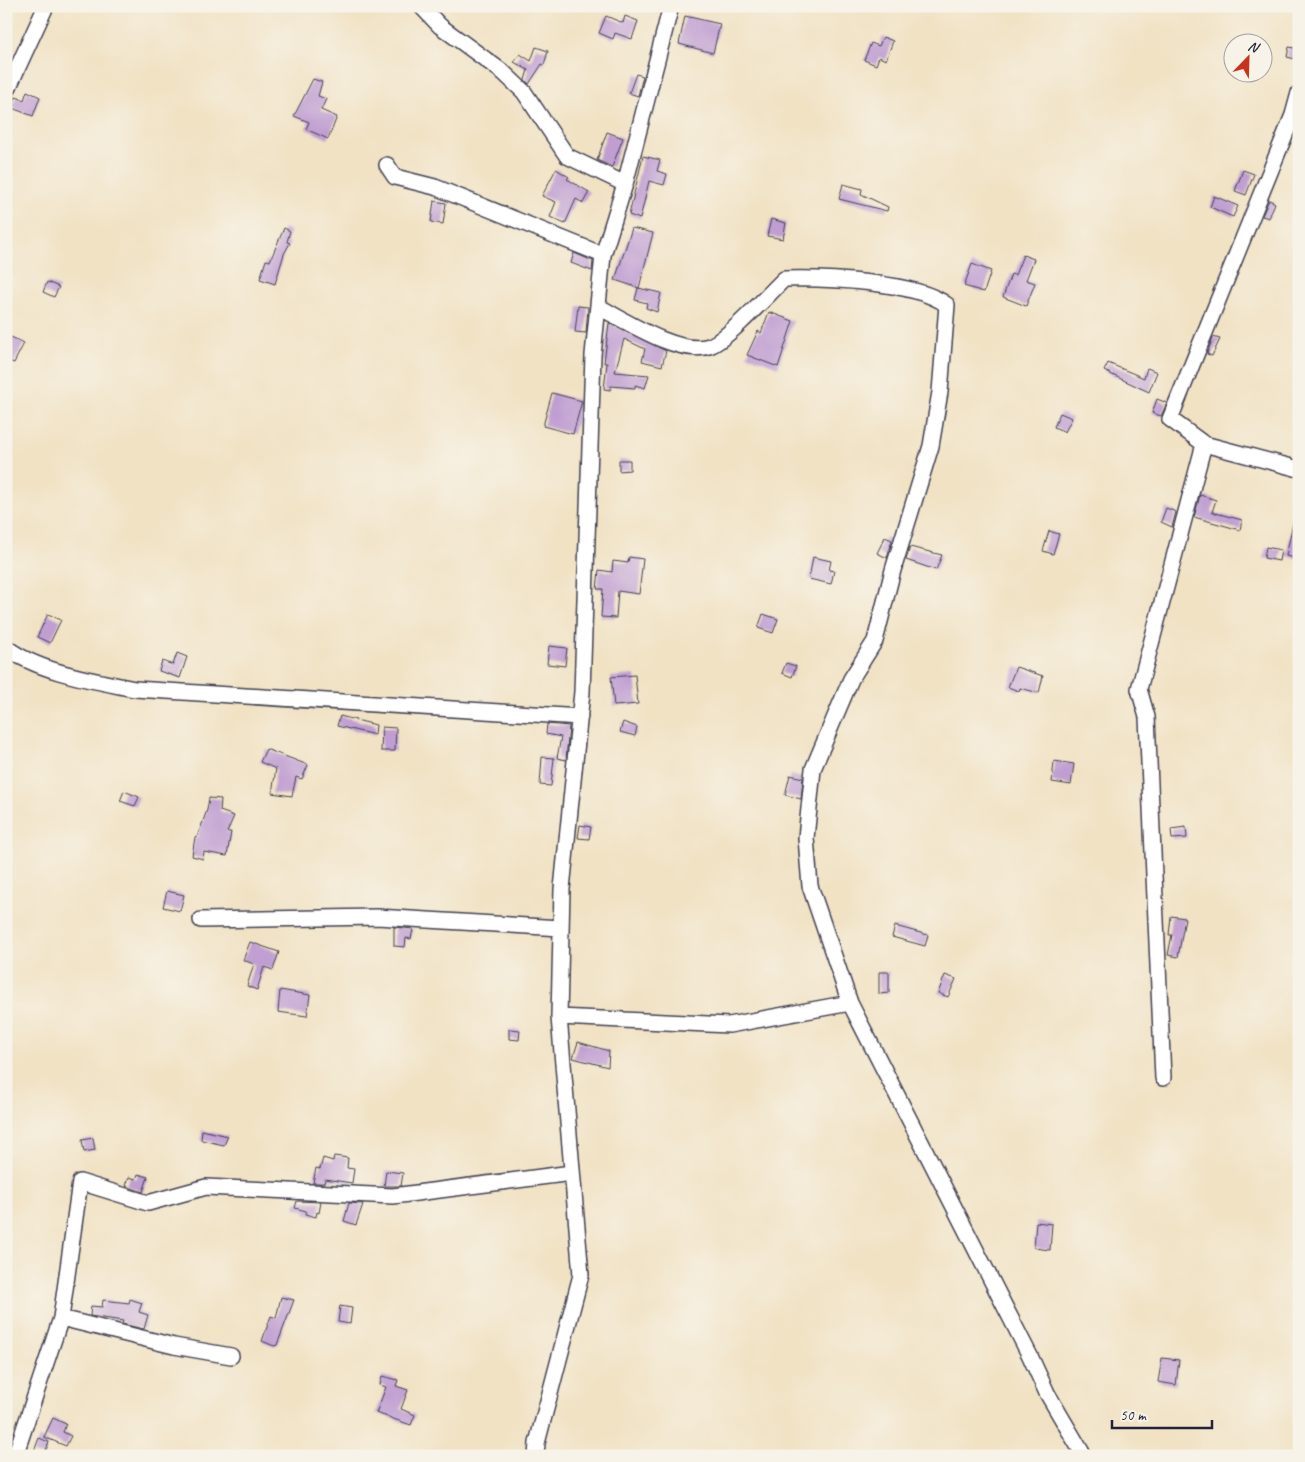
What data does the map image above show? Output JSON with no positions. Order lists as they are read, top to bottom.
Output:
{
  "scale_bar": "50 m",
  "north": "top right"
}
